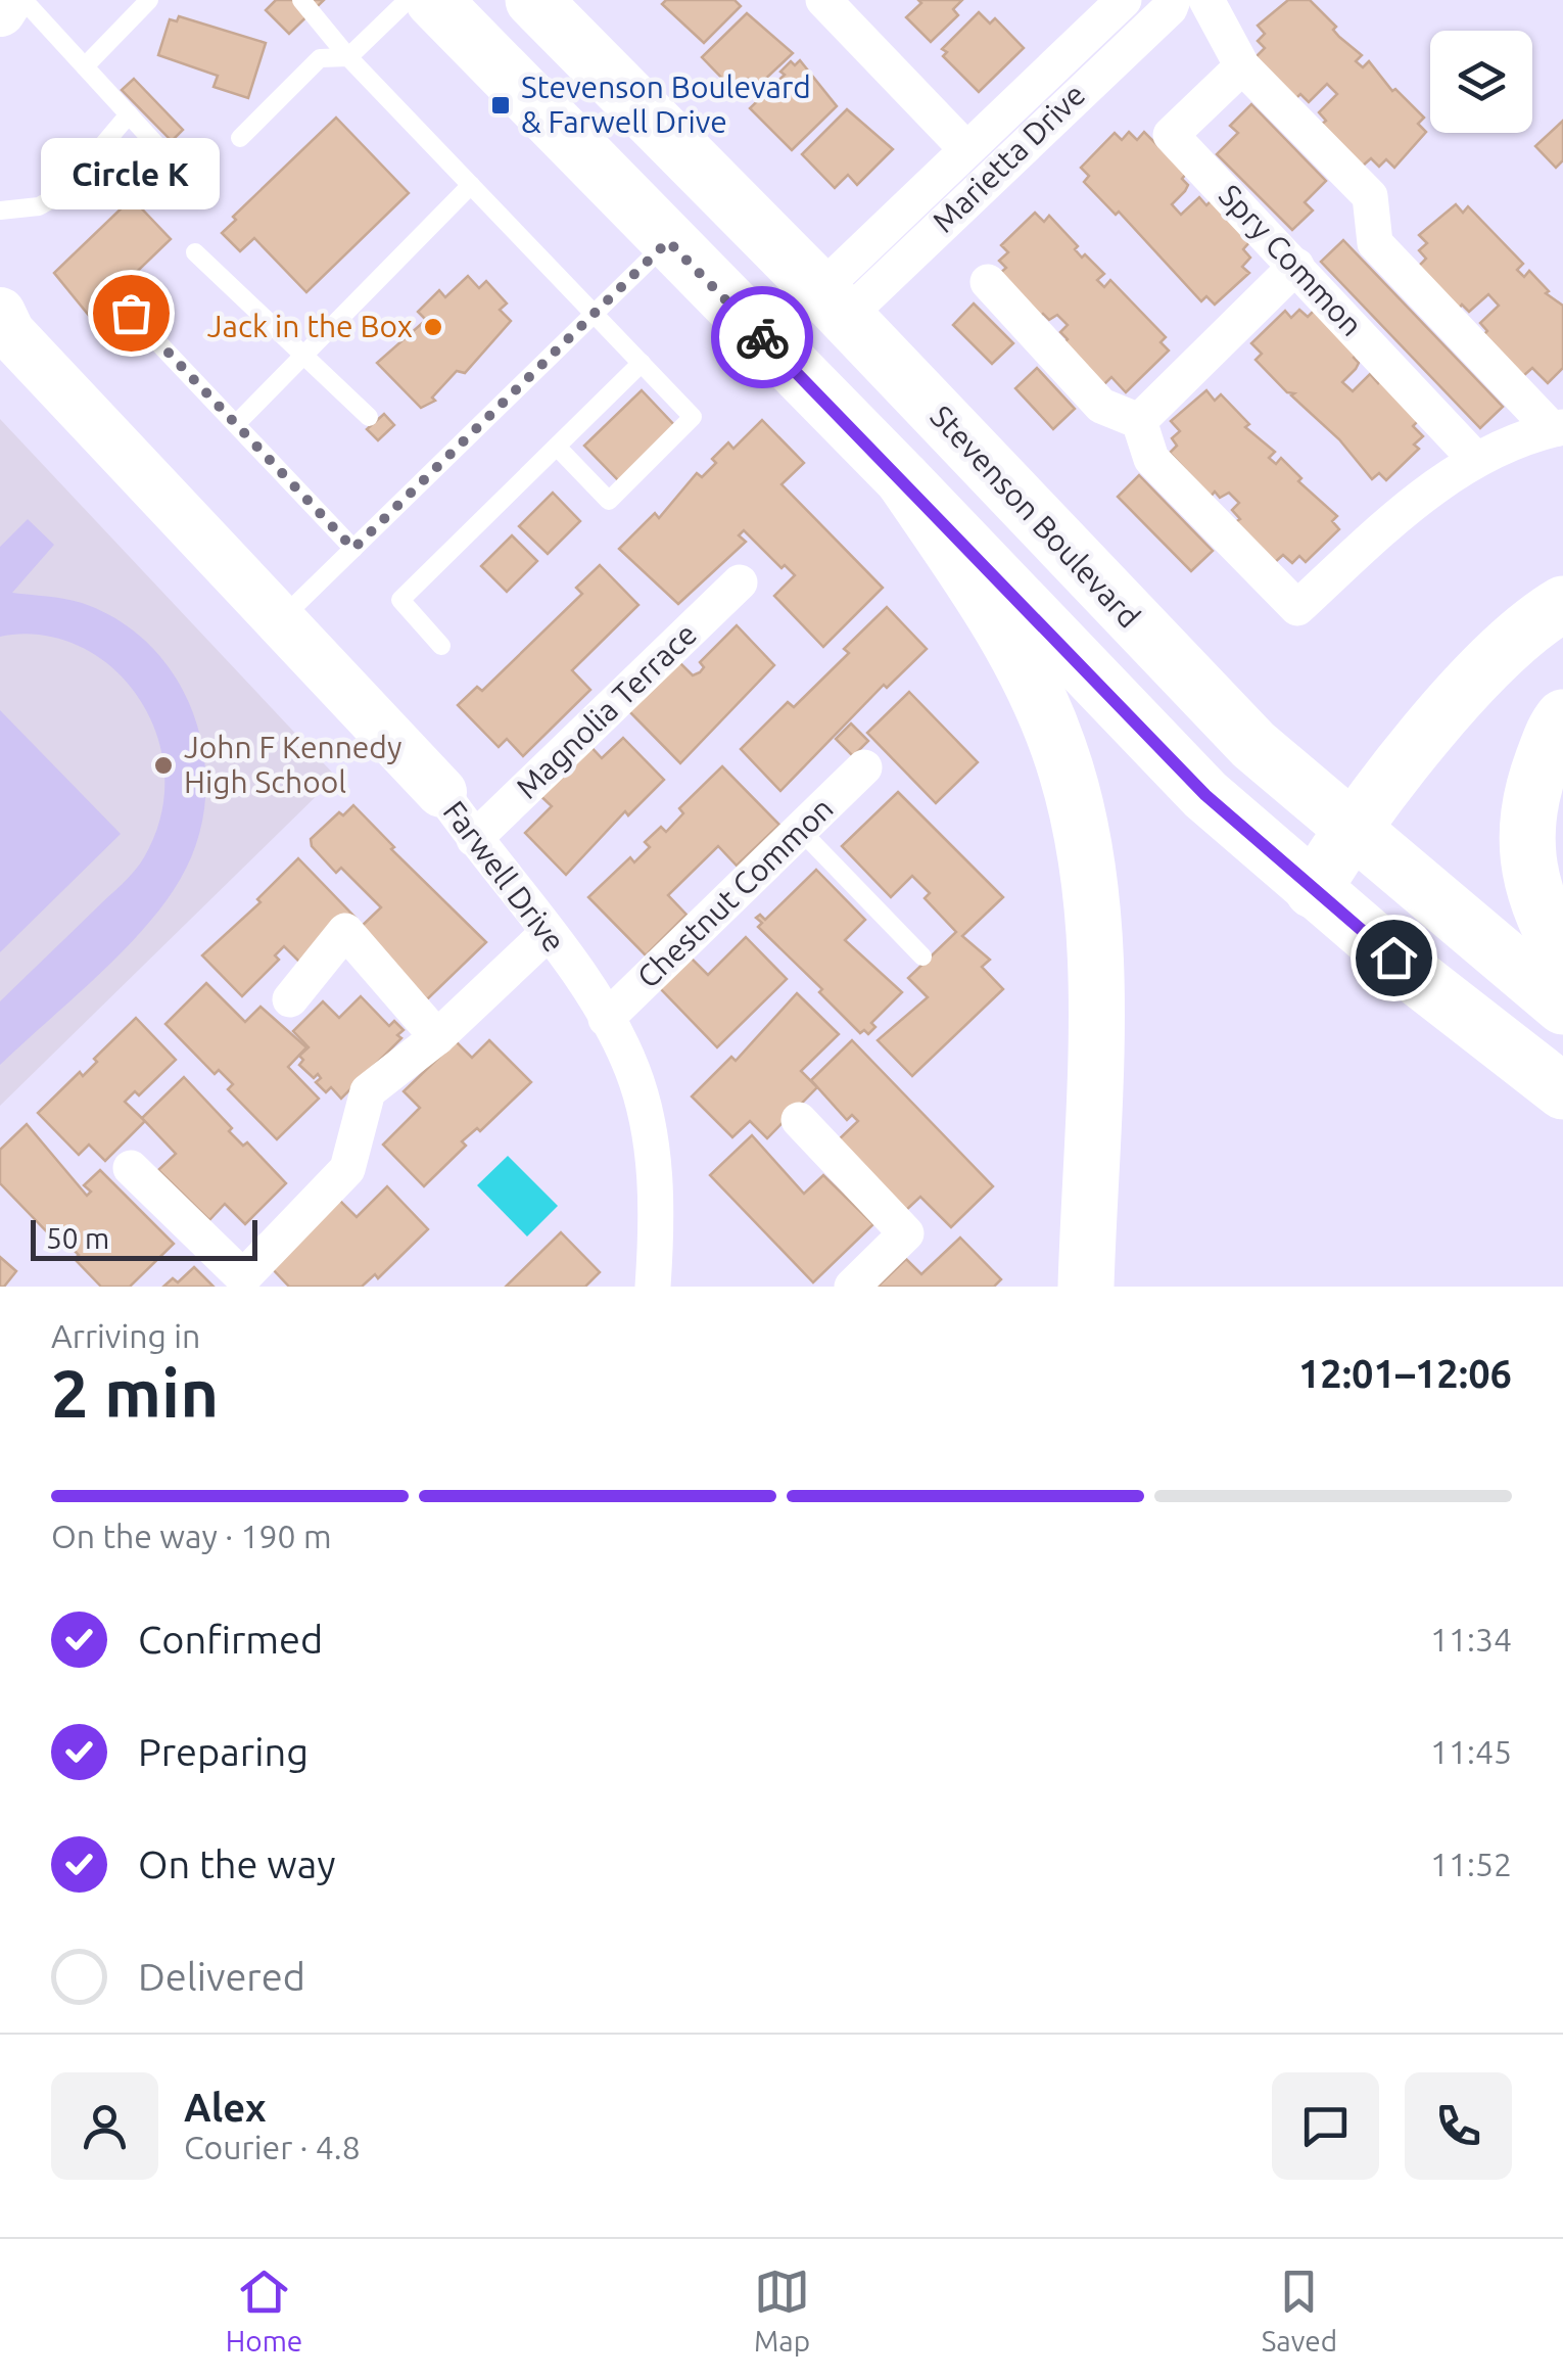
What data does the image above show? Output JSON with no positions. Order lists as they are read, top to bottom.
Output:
{
  "streets": {
    "main road": ["Stevenson Boulevard"],
    "street": [
      "Marietta Drive",
      "Spry Common",
      "Magnolia Terrace",
      "Farwell Drive",
      "Chestnut Common"
    ]
  },
  "crossings": [
    ["Marietta Drive", "Stevenson Boulevard"],
    ["Magnolia Terrace", "Farwell Drive"],
    ["Farwell Drive", "Chestnut Common"]
  ],
  "places": {
    "transit": ["Stevenson Boulevard & Farwell Drive"],
    "other": ["Circle K", "Jack in the Box", "John F Kennedy High School"]
  },
  "scale_bar": "50 m",
  "page": {
    "bubble": "Circle K",
    "scale": "50 m",
    "heading": ["2 min", "Arriving in", "12:01–12:06"],
    "panel": ["Alex", "Courier · 4.8"],
    "bar": "On the way · 190 m",
    "list": [
      ["Confirmed", "11:34"],
      ["Preparing", "11:45"],
      ["On the way", "11:52"],
      "Delivered"
    ],
    "tabs": ["Home", "Map", "Saved"]
  }
}
